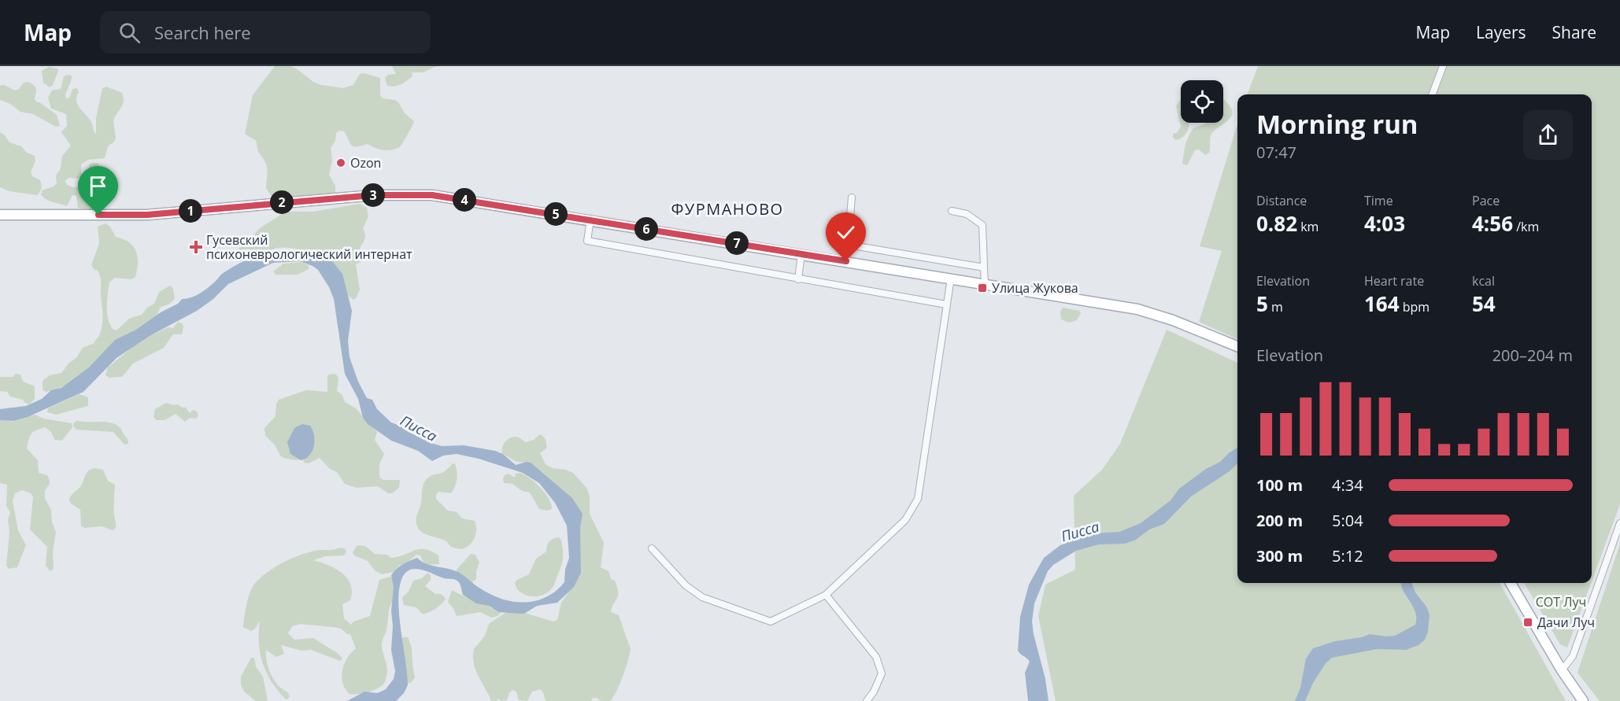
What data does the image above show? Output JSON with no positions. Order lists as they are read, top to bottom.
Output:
{
  "districts": ["ФУРМАНОВО"],
  "water": ["Писса"],
  "parks": ["СОТ Луч"],
  "places": {
    "other": ["Ozon"],
    "health": ["Гусевский психоневрологический интернат"],
    "transit": ["Улица Жукова", "Дачи Луч"]
  },
  "page": {
    "header": "Map",
    "search": "Search here",
    "nav": ["Map", "Layers", "Share"],
    "heading": ["Morning run", "07:47"],
    "stats": [
      ["Distance", "0.82 km"],
      ["Time", "4:03"],
      ["Pace", "4:56 /km"],
      ["Elevation", "5 m"],
      ["Heart rate", "164 bpm"],
      ["kcal", "54"]
    ],
    "pins": [
      "3",
      "4",
      "2",
      "1",
      "5",
      "6",
      "7"
    ],
    "chart": ["Elevation", "200–204 m"],
    "list": [
      {
        "name": "100 m",
        "note": "4:34"
      },
      {
        "name": "200 m",
        "note": "5:04"
      },
      {
        "name": "300 m",
        "note": "5:12"
      }
    ]
  }
}
